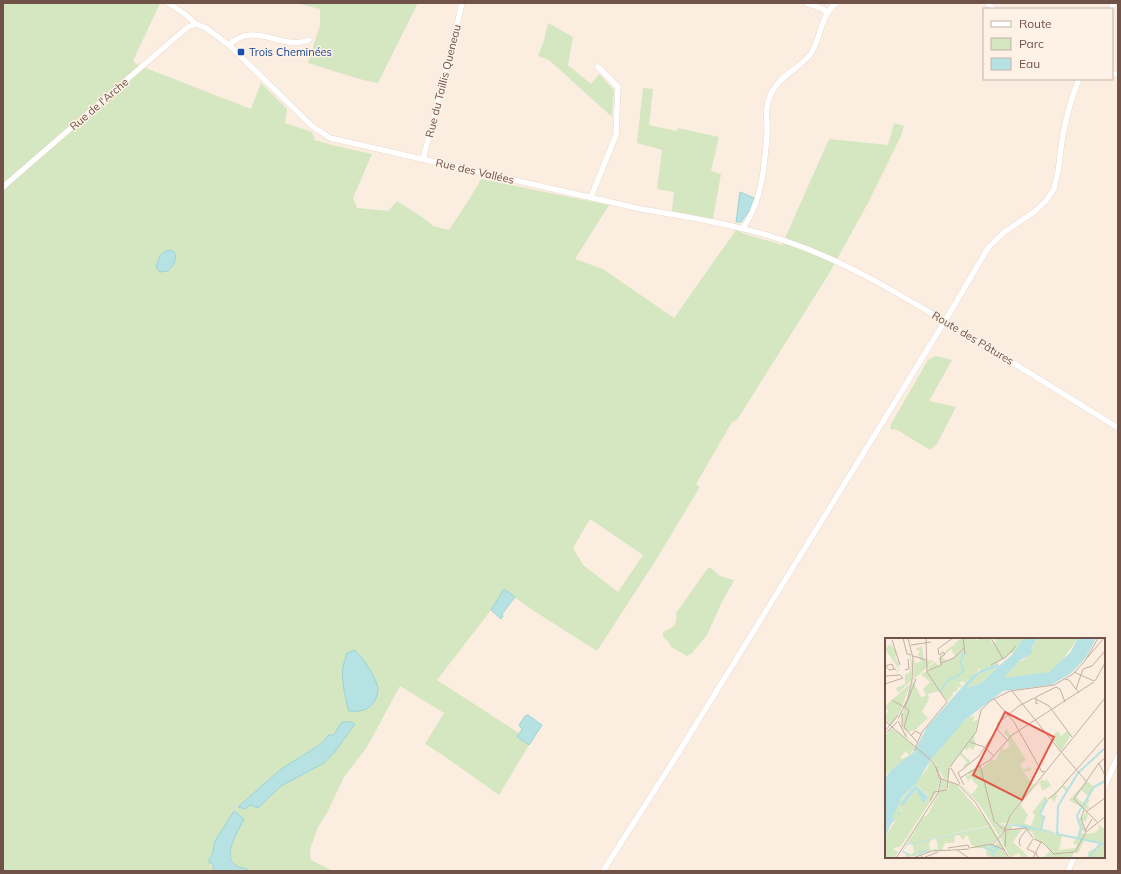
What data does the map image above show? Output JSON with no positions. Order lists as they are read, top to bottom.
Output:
{
  "streets": {
    "street": [
      "Rue du Taillis Queneau",
      "Rue de l'Arche",
      "Rue des Vallées",
      "Route des Pâtures"
    ]
  },
  "crossings": [
    ["Rue du Taillis Queneau", "Rue des Vallées"],
    ["Rue de l'Arche", "Rue des Vallées"],
    ["Rue des Vallées", "Route des Pâtures"]
  ],
  "places": {
    "transit": ["Trois Cheminées"]
  },
  "legend": ["Route", "Parc", "Eau"]
}
